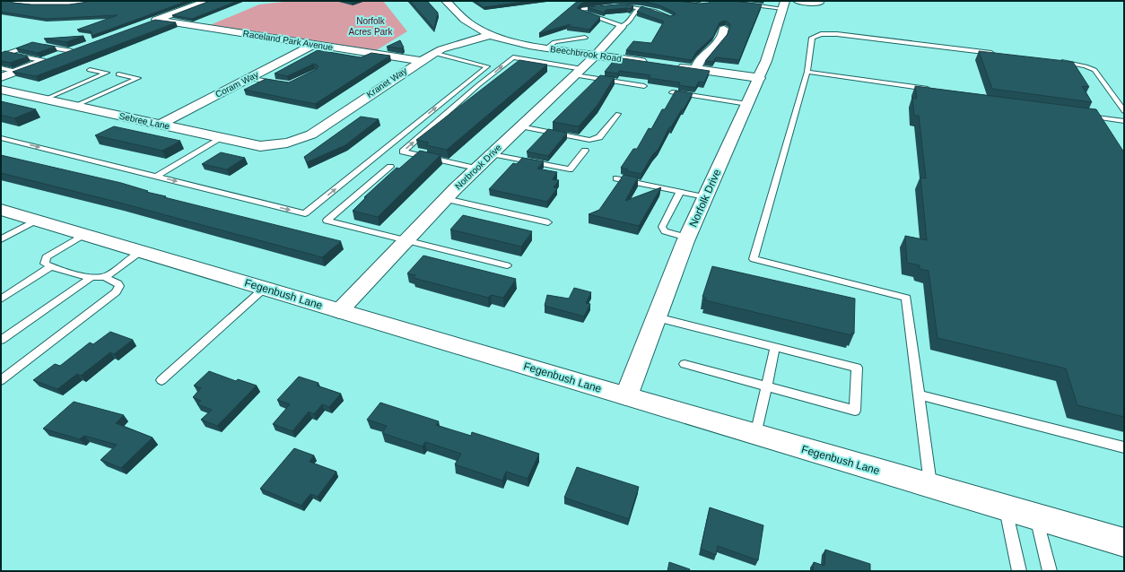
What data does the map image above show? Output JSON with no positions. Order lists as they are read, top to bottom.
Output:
{
  "streets": {
    "main road": ["Fegenbush Lane"],
    "street": [
      "Raceland Park Avenue",
      "Beechbrook Road",
      "Kranet Way",
      "Coram Way",
      "Sebree Lane",
      "Norbrook Drive",
      "Norfolk Drive"
    ]
  },
  "crossings": [
    ["Raceland Park Avenue", "Kranet Way"],
    ["Raceland Park Avenue", "Coram Way"],
    ["Beechbrook Road", "Kranet Way"],
    ["Beechbrook Road", "Norbrook Drive"],
    ["Kranet Way", "Sebree Lane"],
    ["Coram Way", "Sebree Lane"],
    ["Norbrook Drive", "Fegenbush Lane"],
    ["Norfolk Drive", "Fegenbush Lane"]
  ],
  "parks": ["Norfolk Acres Park"]
}
